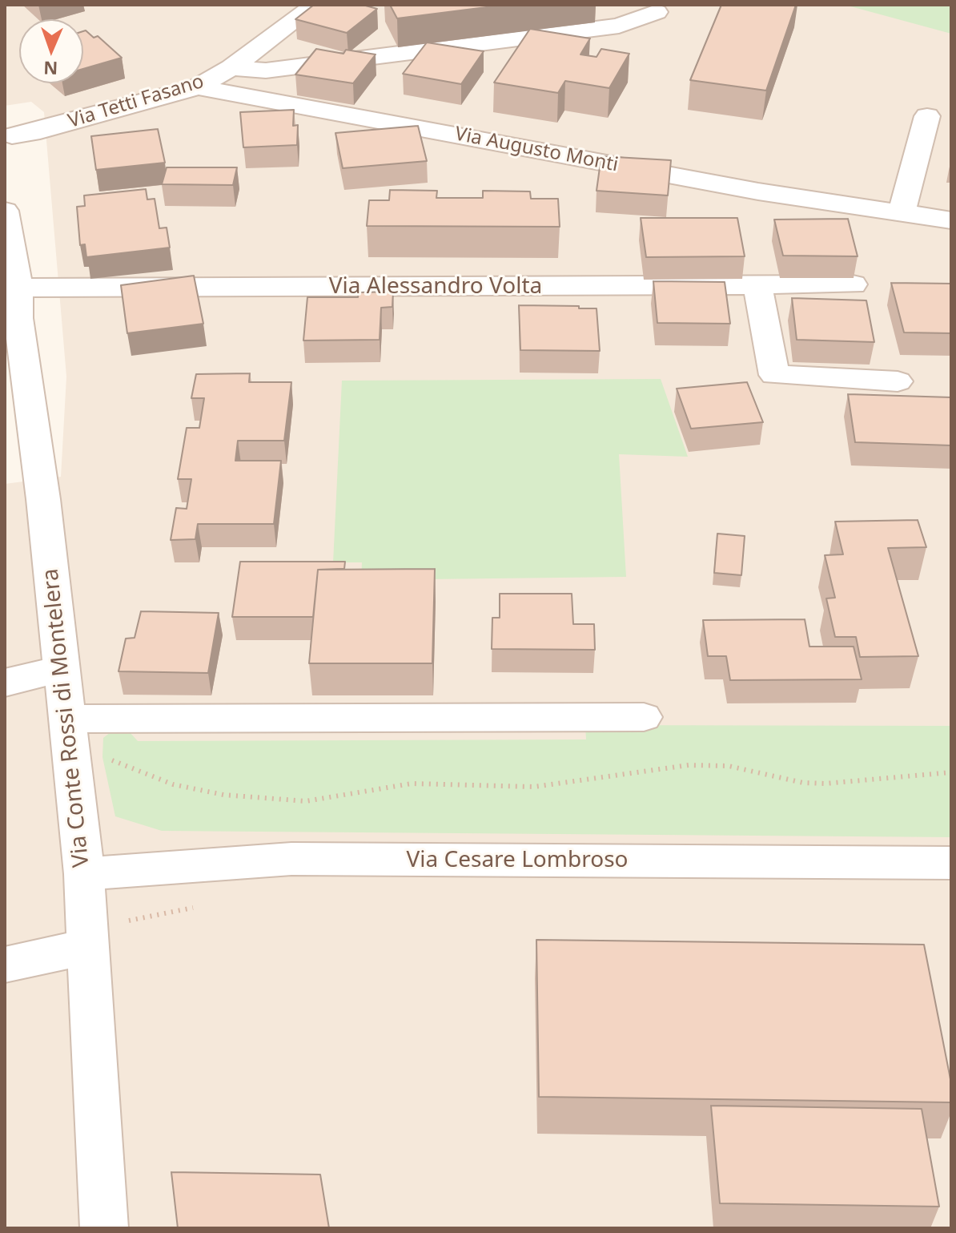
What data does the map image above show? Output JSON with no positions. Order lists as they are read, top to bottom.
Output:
{
  "streets": {
    "street": [
      "Via Tetti Fasano",
      "Via Augusto Monti",
      "Via Alessandro Volta",
      "Via Conte Rossi di Montelera",
      "Via Cesare Lombroso"
    ]
  },
  "crossings": [
    ["Via Tetti Fasano", "Via Augusto Monti"],
    ["Via Alessandro Volta", "Via Conte Rossi di Montelera"],
    ["Via Conte Rossi di Montelera", "Via Cesare Lombroso"]
  ],
  "north": "bottom"
}
